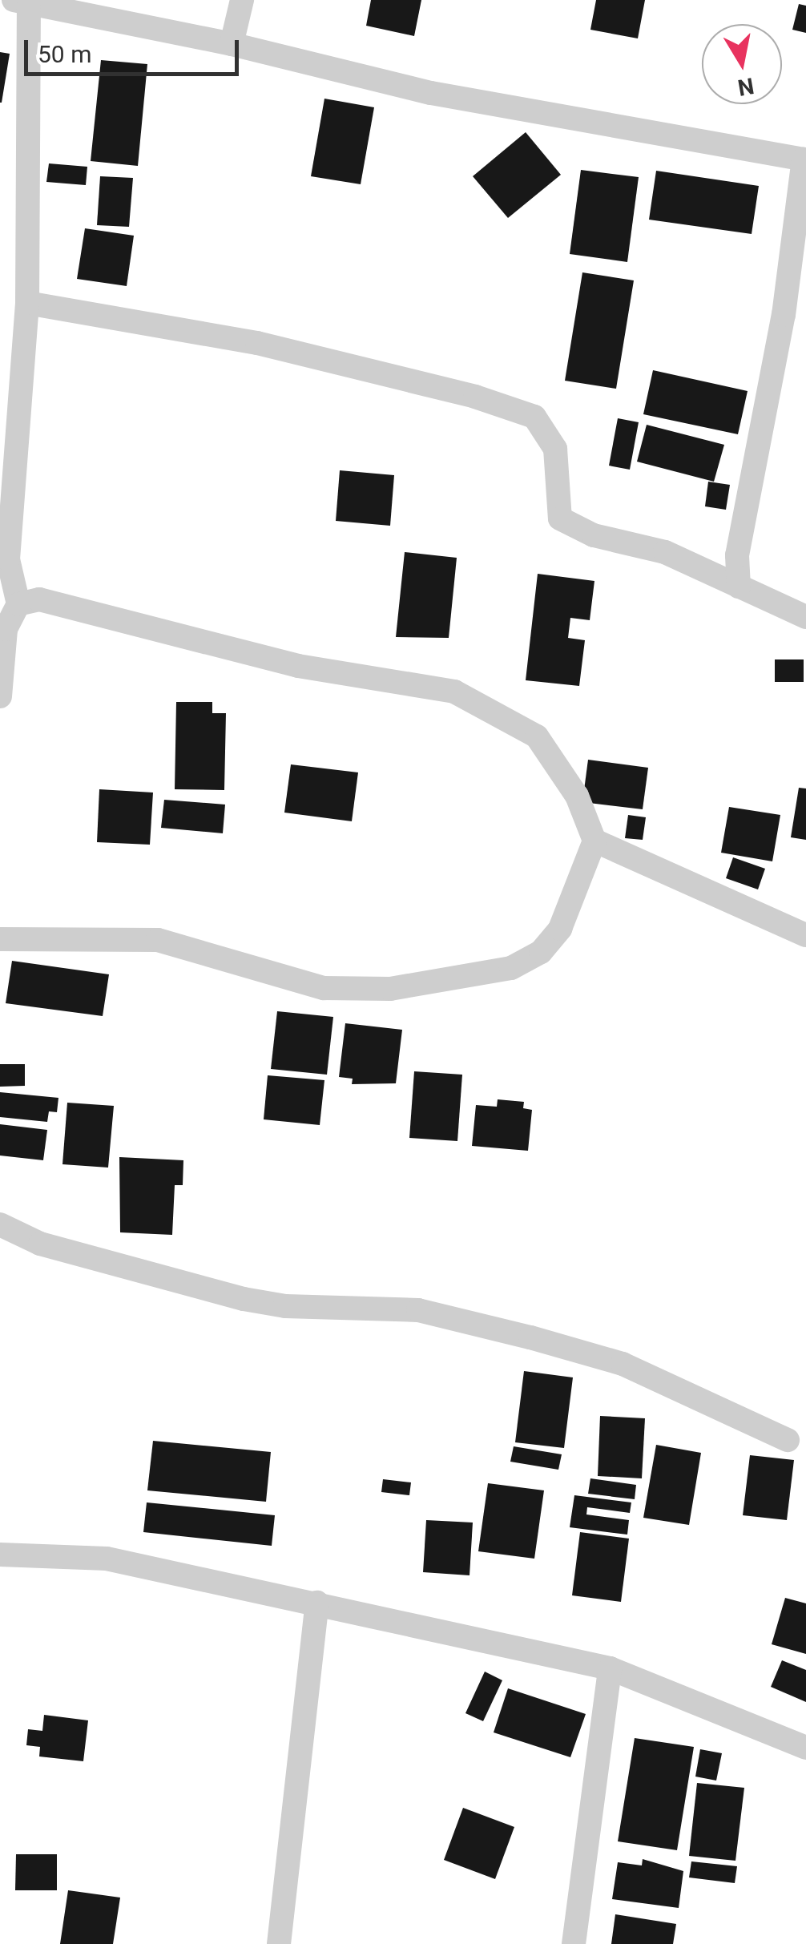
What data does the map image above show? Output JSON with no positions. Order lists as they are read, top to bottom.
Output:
{
  "scale_bar": "50 m",
  "north": "bottom"
}
